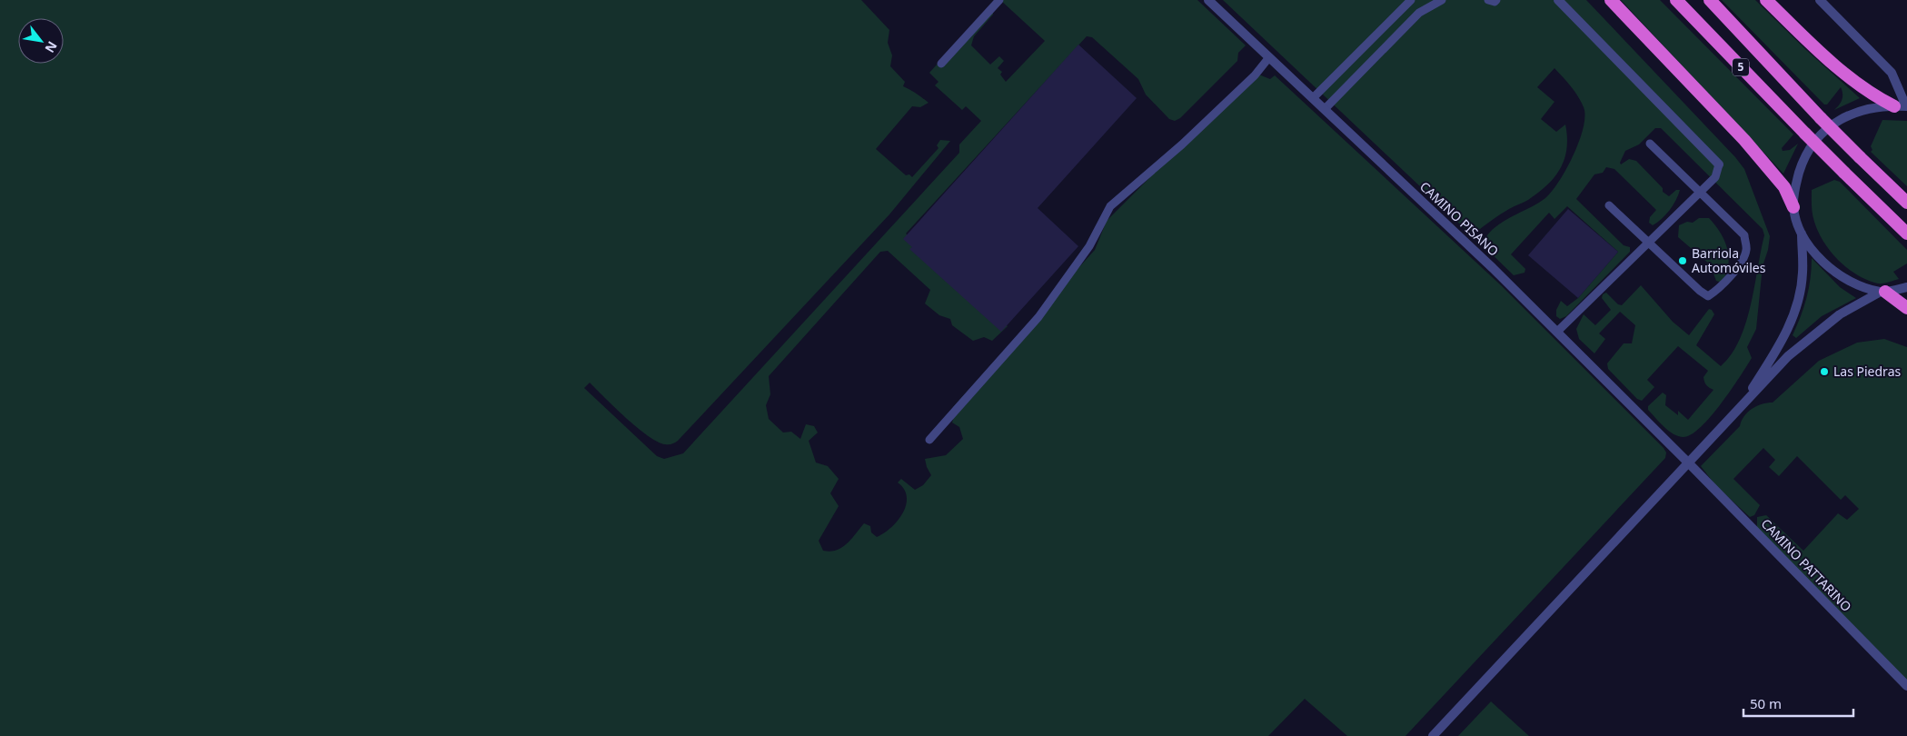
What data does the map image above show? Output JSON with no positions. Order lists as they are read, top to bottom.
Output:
{
  "streets": {
    "highway": ["5"],
    "street": ["CAMINO PISANO", "CAMINO PATTARINO"]
  },
  "crossings": [
    ["CAMINO PISANO", "CAMINO PATTARINO"]
  ],
  "places": ["Barriola Automóviles", "Las Piedras"],
  "scale_bar": "50 m",
  "north": "bottom right"
}
